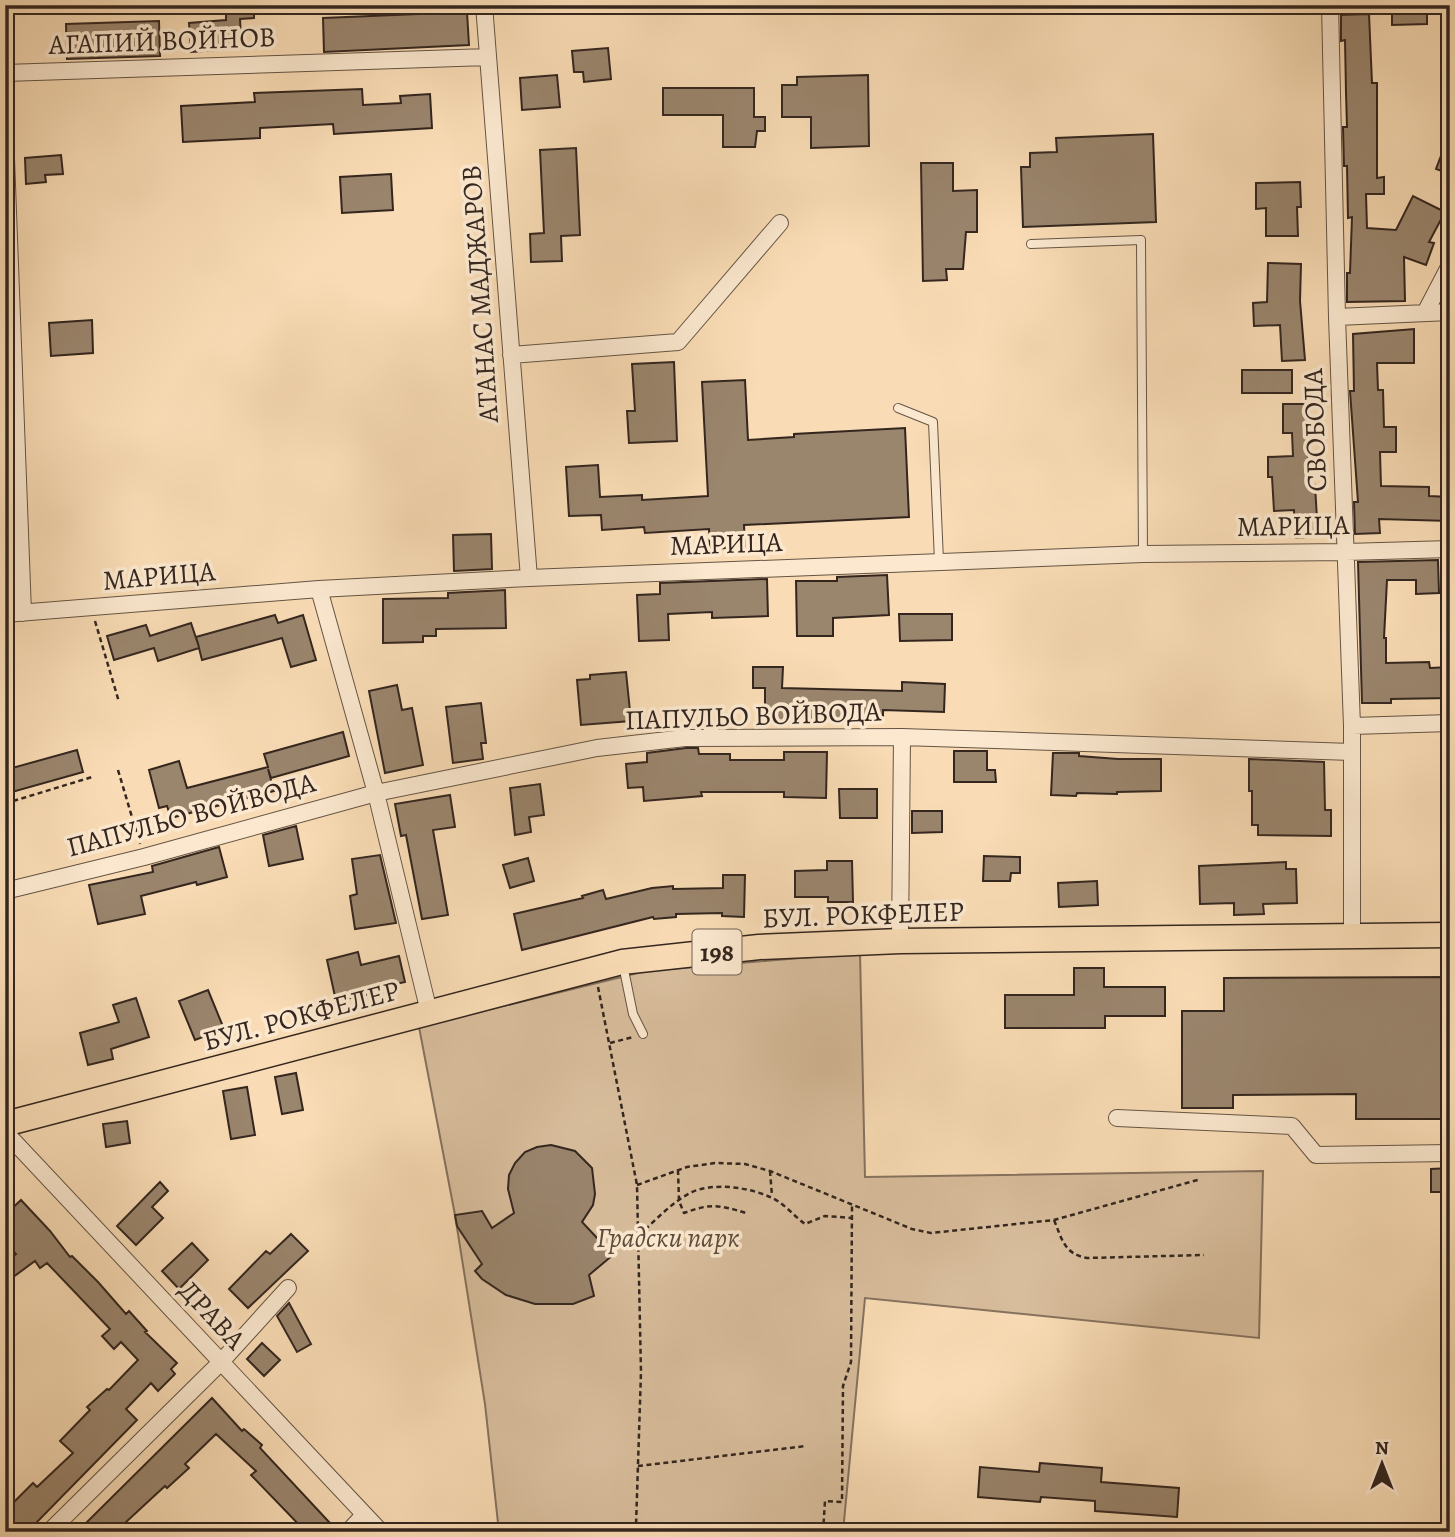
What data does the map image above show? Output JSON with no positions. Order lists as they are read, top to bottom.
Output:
{
  "streets": {
    "main road": ["БУЛ. РОКФЕЛЕР", "198"],
    "street": [
      "АГАПИЙ ВОЙНОВ",
      "АТАНАС МАДЖАРОВ",
      "СВОБОДА",
      "МАРИЦА",
      "ПАПУЛЬО ВОЙВОДА",
      "ДРАВА"
    ]
  },
  "crossings": [
    ["АГАПИЙ ВОЙНОВ", "АТАНАС МАДЖАРОВ"],
    ["АТАНАС МАДЖАРОВ", "МАРИЦА"],
    ["СВОБОДА", "МАРИЦА"],
    ["СВОБОДА", "ПАПУЛЬО ВОЙВОДА"],
    ["СВОБОДА", "БУЛ. РОКФЕЛЕР"]
  ],
  "parks": ["Градски парк"],
  "north": "top"
}
